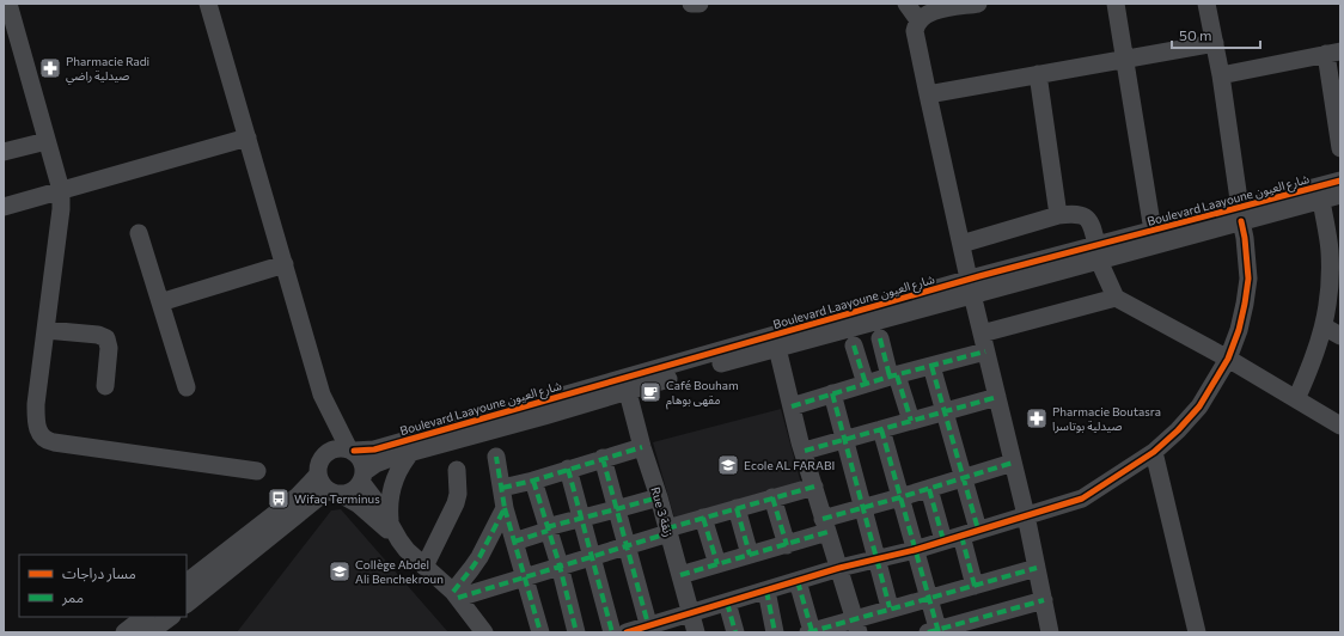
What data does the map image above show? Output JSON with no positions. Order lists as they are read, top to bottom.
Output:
{
  "streets": {
    "street": ["Boulevard Laayoune شارع العيون", "Rue 3 زنقة"]
  },
  "crossings": [
    ["Boulevard Laayoune شارع العيون", "Rue 3 زنقة"]
  ],
  "places": {
    "pharmacy": ["Pharmacie Radi صيدلية راضي", "Pharmacie Boutasra صيدلية بوتاسرا"],
    "cafe": ["Café Bouham مقهى بوهام"],
    "school or university": ["Ecole AL FARABI", "Collège Abdel Ali Benchekroun"],
    "bus stop": ["Wifaq Terminus"]
  },
  "legend": ["مسار دراجات", "ممر"],
  "scale_bar": "50 m"
}
